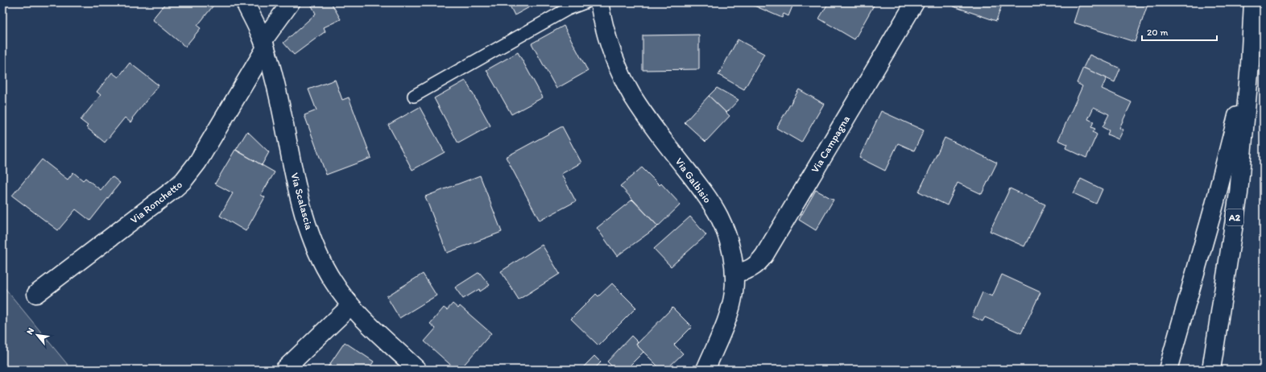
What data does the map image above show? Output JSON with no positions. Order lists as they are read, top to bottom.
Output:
{
  "streets": {
    "main road": [
      "Via Campagna",
      "Via Galbisio",
      "Via Scalascia",
      "Via Ronchetto",
      "A2"
    ]
  },
  "crossings": [
    ["Via Campagna", "Via Galbisio"],
    ["Via Scalascia", "Via Ronchetto"]
  ],
  "scale_bar": "20 m",
  "north": "top left"
}
